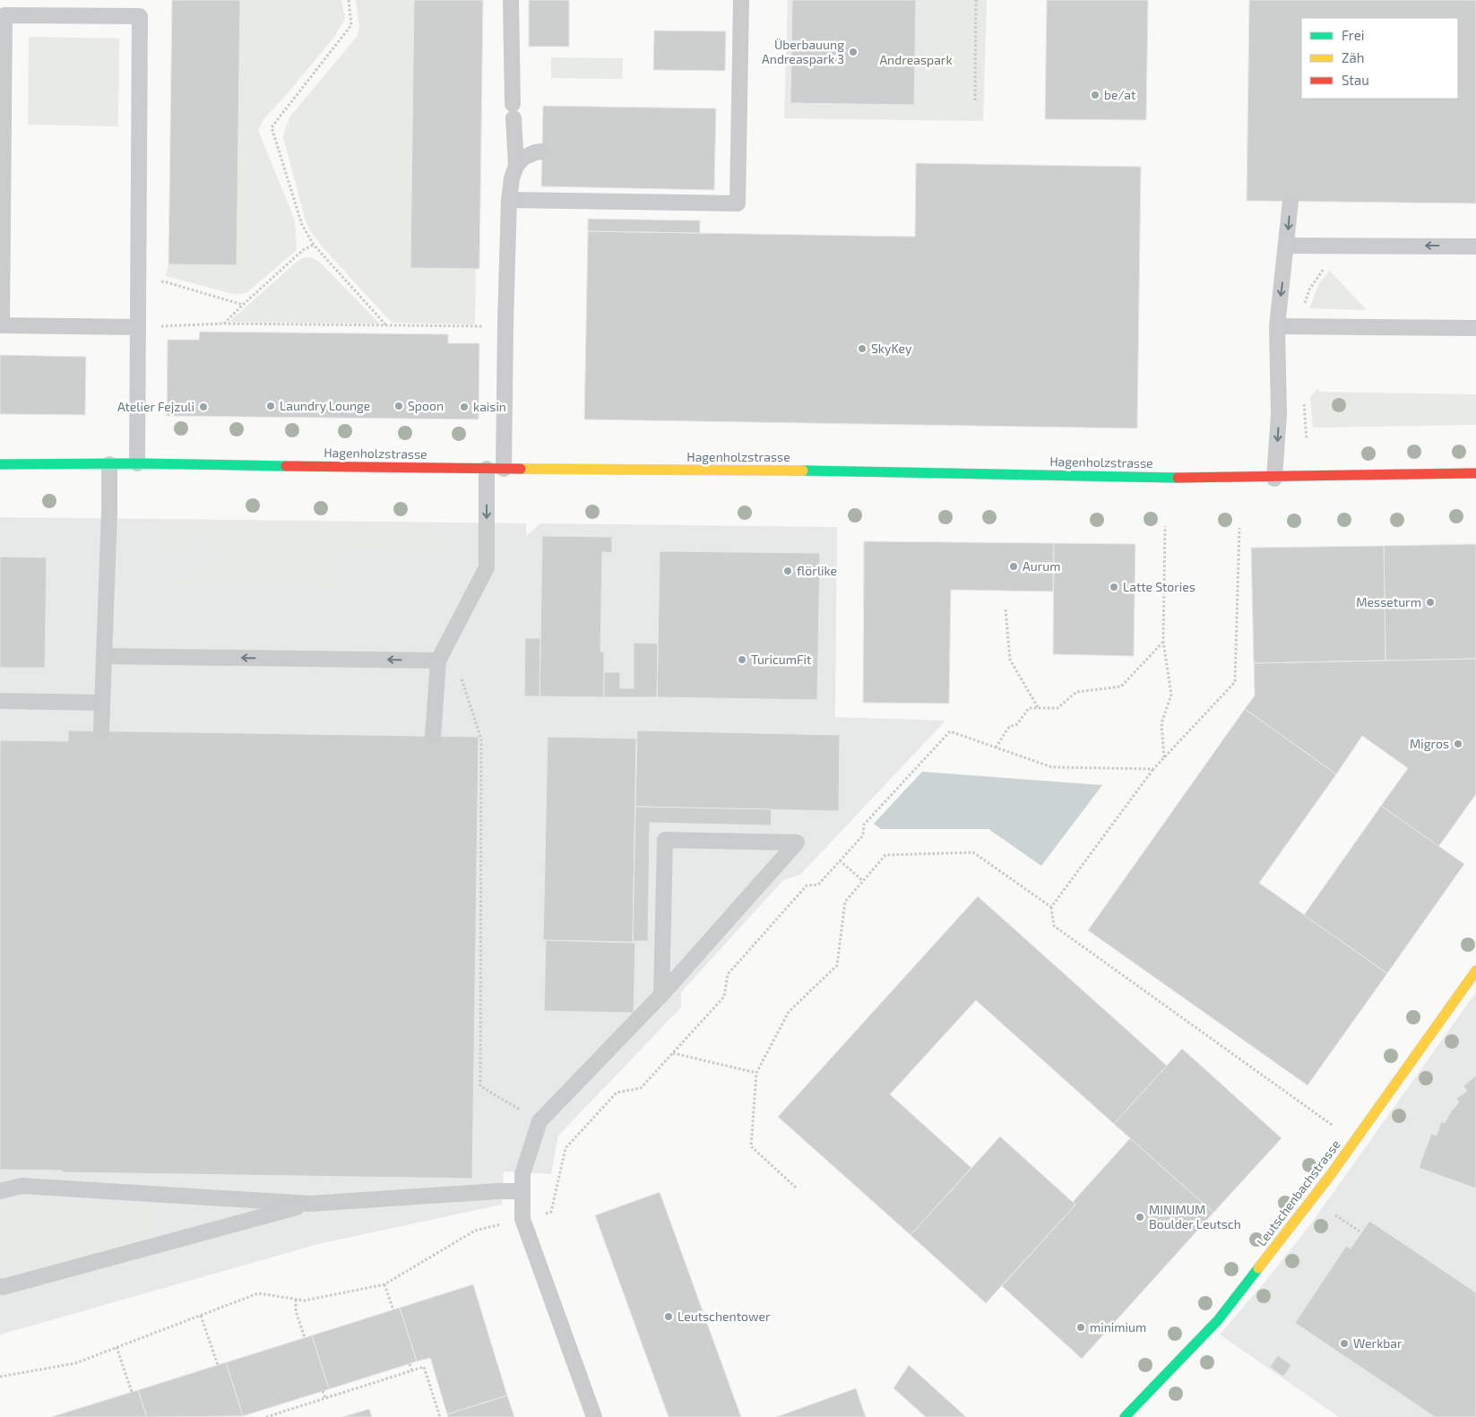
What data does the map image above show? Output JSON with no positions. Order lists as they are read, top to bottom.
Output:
{
  "streets": {
    "street": ["Hagenholzstrasse", "Leutschenbachstrasse"]
  },
  "parks": ["Andreaspark"],
  "places": [
    "Überbauung Andreaspark 3",
    "be/at",
    "SkyKey",
    "Laundry Lounge",
    "Spoon",
    "Atelier Fejzuli",
    "kaisin",
    "Aurum",
    "flörlike",
    "Latte Stories",
    "Messeturm",
    "TuricumFit",
    "Migros",
    "MINIMUM Boulder Leutsch",
    "Leutschentower",
    "minimium",
    "Werkbar"
  ],
  "legend": ["Frei", "Zäh", "Stau"]
}
